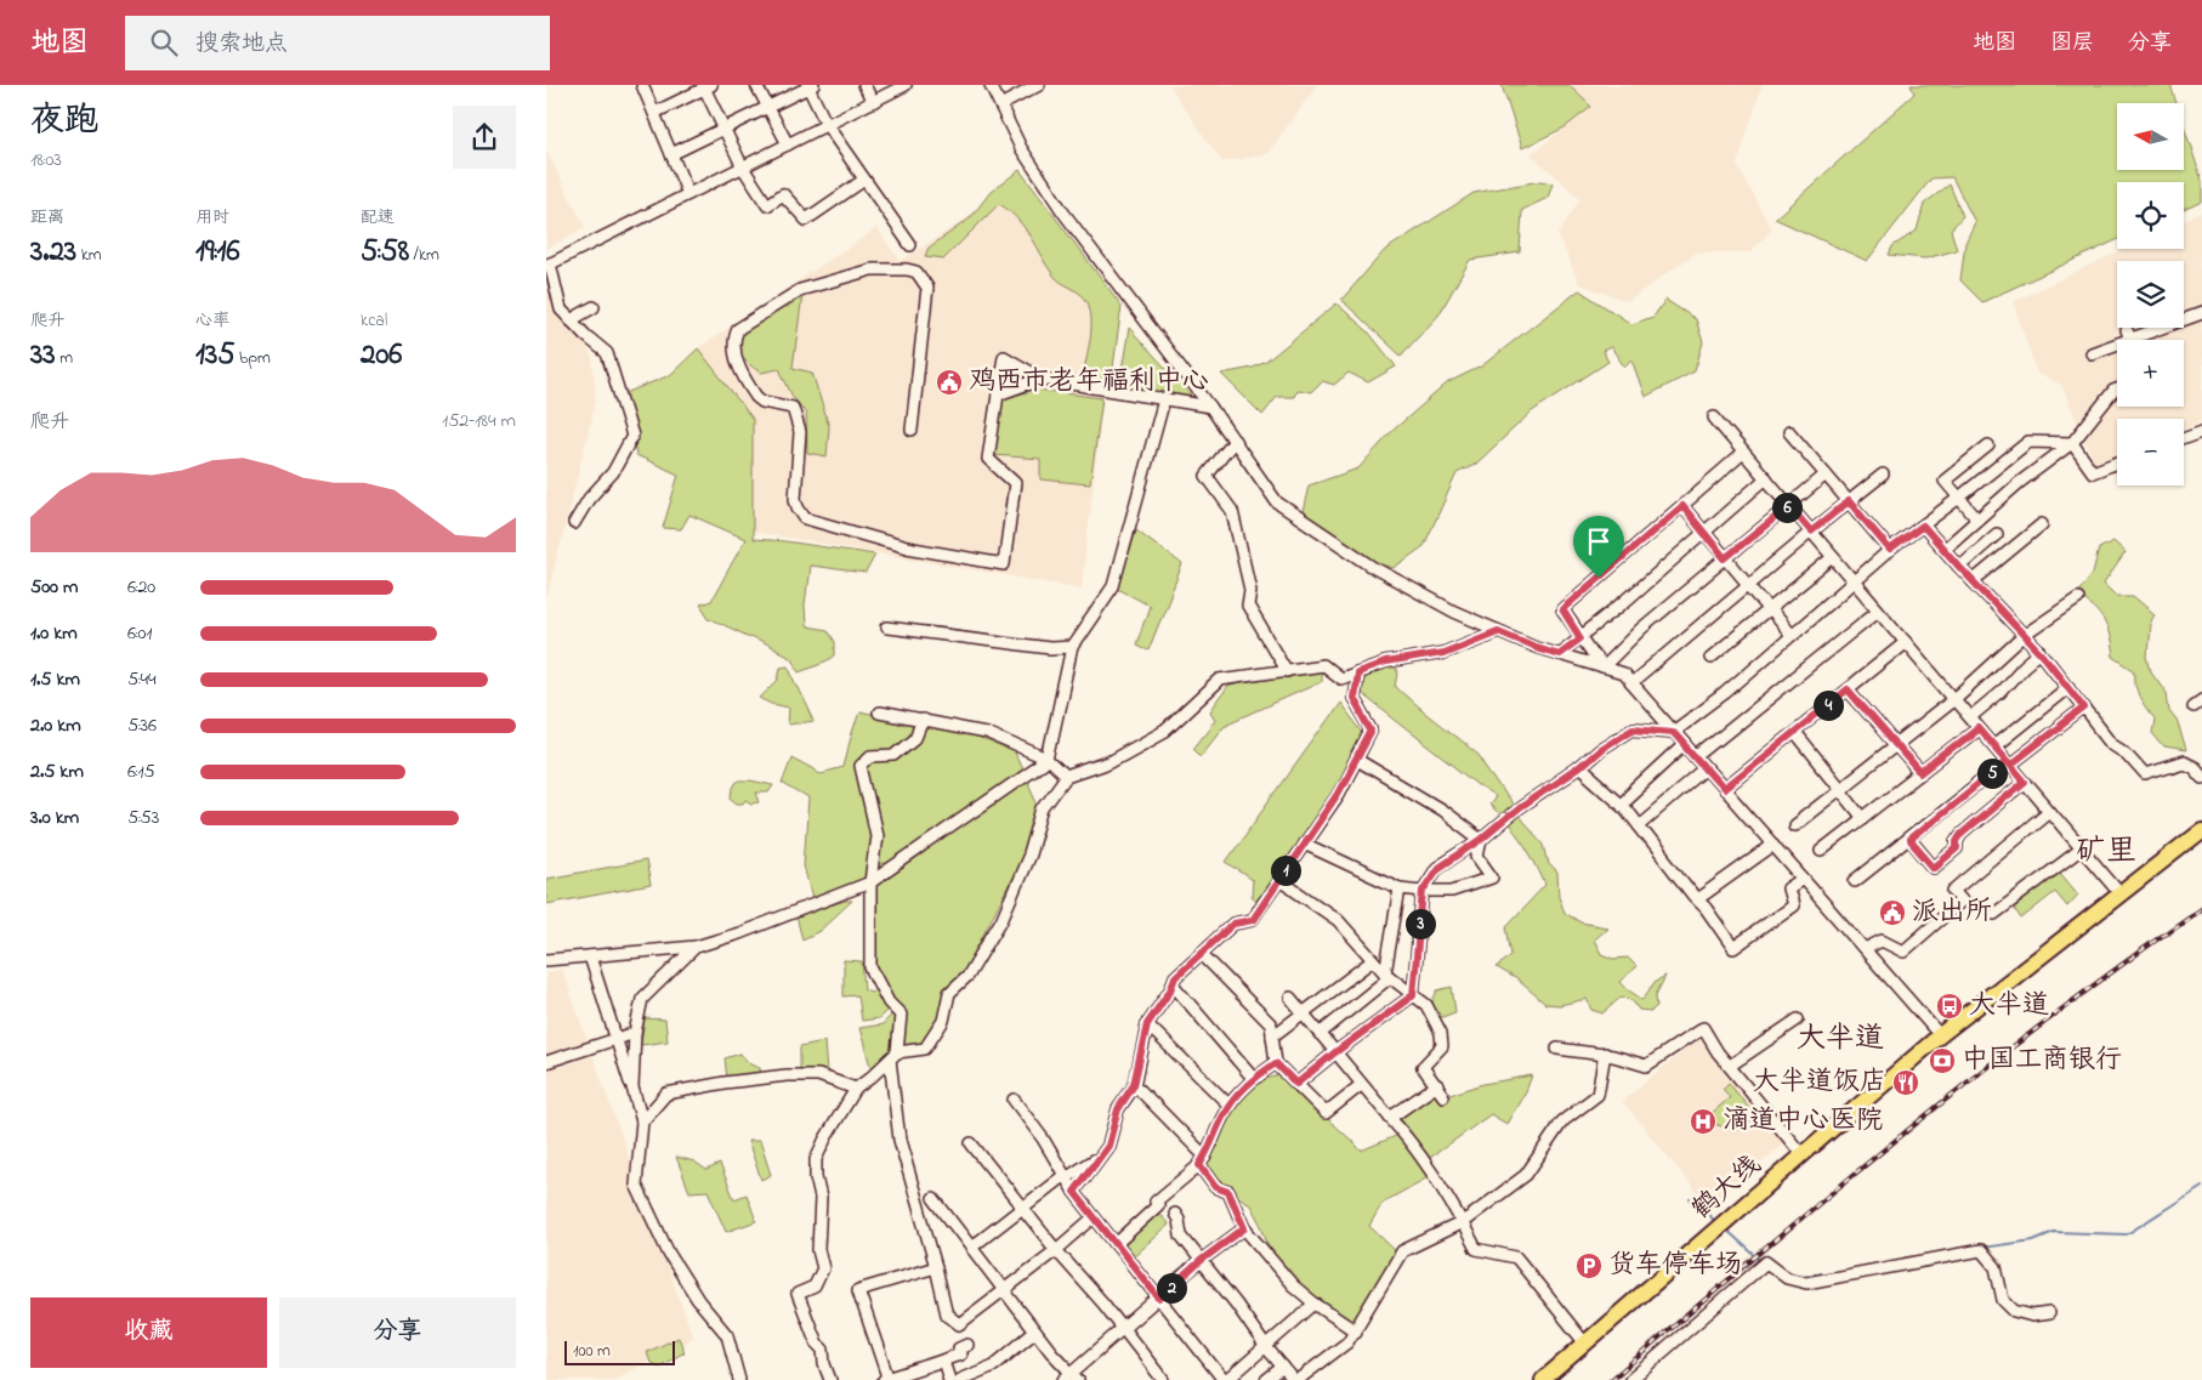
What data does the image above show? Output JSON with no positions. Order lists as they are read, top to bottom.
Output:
{
  "streets": {
    "highway": ["鹤大线"]
  },
  "districts": ["矿里", "大半道"],
  "places": {
    "public building": ["鸡西市老年福利中心", "派出所"],
    "bus stop": ["大半道"],
    "bank": ["中国工商银行"],
    "restaurant": ["大半道饭店"],
    "hospital": ["滴道中心医院"],
    "parking": ["货车停车场"]
  },
  "scale_bar": "100 m",
  "north": "left",
  "page": {
    "header": "地图",
    "search": "搜索地点",
    "nav": ["地图", "图层", "分享"],
    "heading": ["夜跑", "18:03"],
    "map_buttons": ["+", "−"],
    "stats": [
      ["距离", "3.23 km"],
      ["用时", "19:16"],
      ["配速", "5:58 /km"],
      ["爬升", "33 m"],
      ["心率", "135 bpm"],
      ["kcal", "206"]
    ],
    "chart": ["爬升", "152–184 m"],
    "pins": [
      "6",
      "4",
      "5",
      "1",
      "3",
      "2"
    ],
    "list": [
      {
        "name": "500 m",
        "note": "6:20"
      },
      {
        "name": "1.0 km",
        "note": "6:01"
      },
      {
        "name": "1.5 km",
        "note": "5:44"
      },
      {
        "name": "2.0 km",
        "note": "5:36"
      },
      {
        "name": "2.5 km",
        "note": "6:15"
      },
      {
        "name": "3.0 km",
        "note": "5:53"
      }
    ],
    "buttons": ["收藏", "分享"],
    "scale": "100 m"
  }
}
